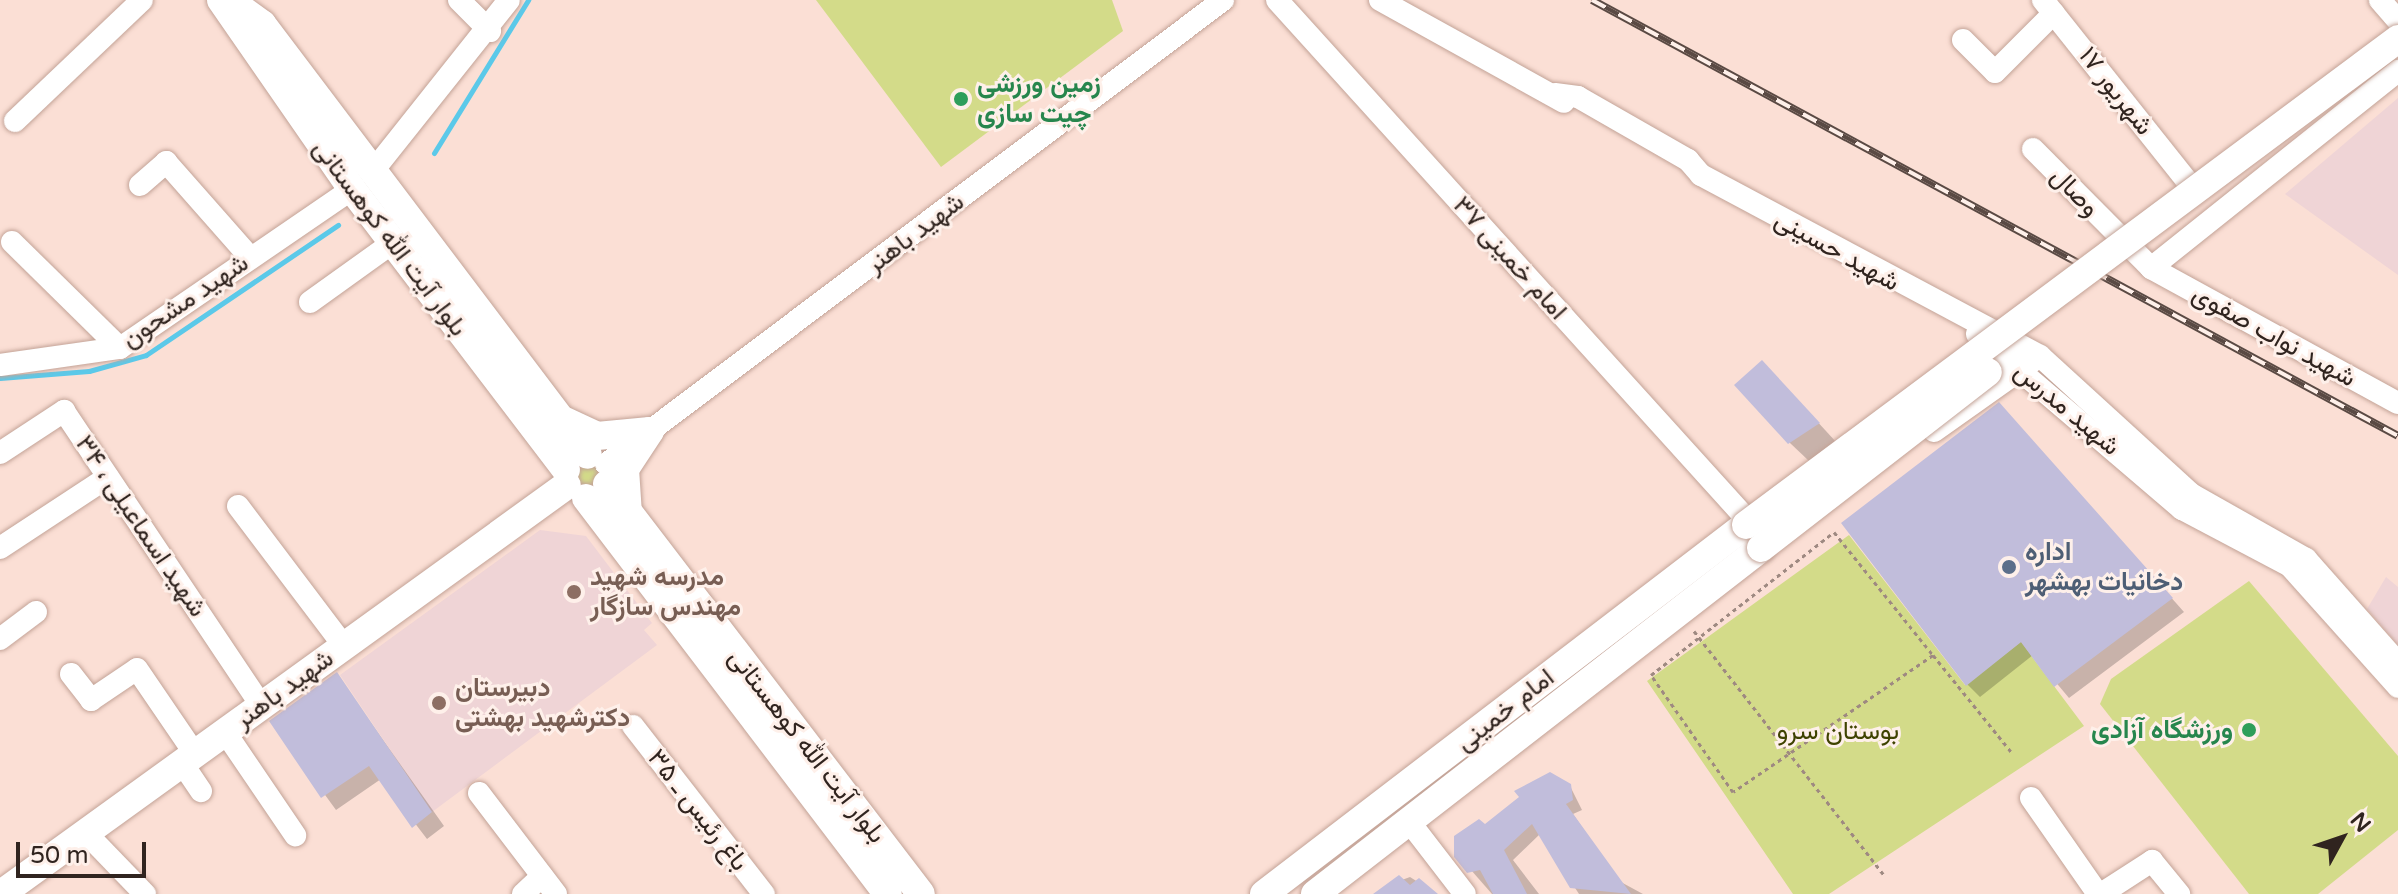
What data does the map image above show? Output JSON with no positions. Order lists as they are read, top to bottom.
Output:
{
  "streets": {
    "main road": ["شهید باهنر", "بلوار آیت الله کوهستانی", "امام خمینی"],
    "street": [
      "۱۷ شهریور",
      "وصال",
      "شهید حسینی",
      "امام خمینی ۳۷",
      "شهید مشحون",
      "شهید نواب صفوی",
      "شهید مدرس",
      "شهید اسماعیلی ، ۳۴",
      "باغ رئیس ـ ۳۵"
    ]
  },
  "crossings": [
    ["وصال", "شهید نواب صفوی"],
    ["شهید باهنر", "بلوار آیت الله کوهستانی"],
    ["شهید باهنر", "شهید اسماعیلی ، ۳۴"],
    ["بلوار آیت الله کوهستانی", "شهید مشحون"],
    ["شهید حسینی", "شهید مدرس"],
    ["امام خمینی ۳۷", "امام خمینی"]
  ],
  "parks": ["بوستان سرو"],
  "places": [
    "زمین ورزشی چیت سازی",
    "اداره دخانیات بهشهر",
    "مدرسه شهید مهندس سازگار",
    "دبیرستان دکترشهید بهشتی",
    "ورزشگاه آزادی"
  ],
  "scale_bar": "50 m",
  "north": "top right"
}
